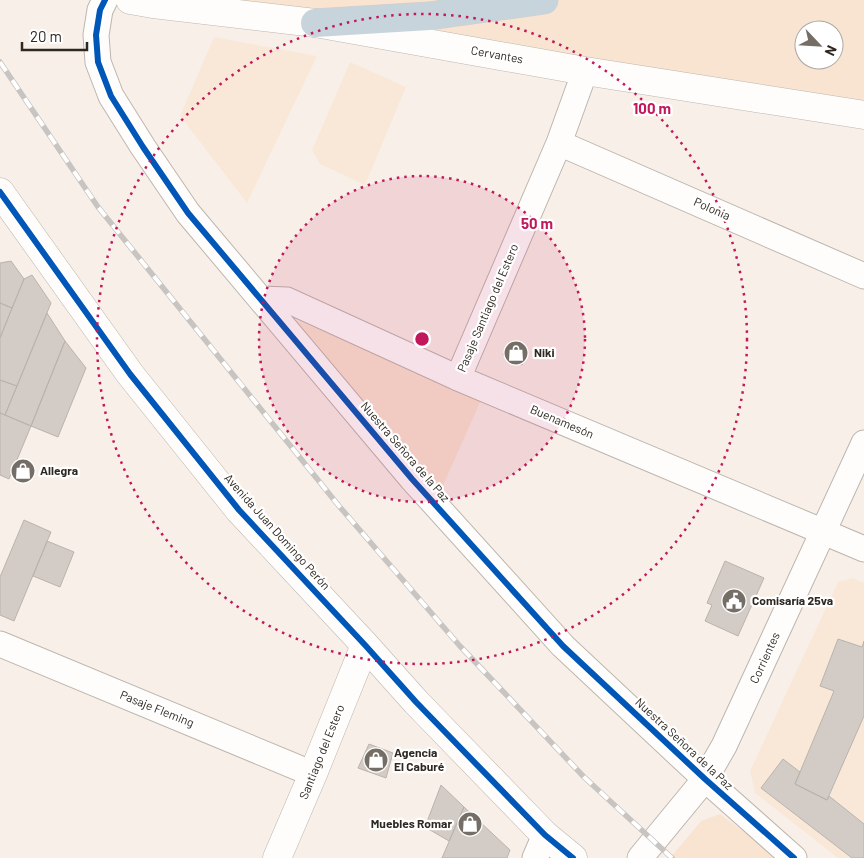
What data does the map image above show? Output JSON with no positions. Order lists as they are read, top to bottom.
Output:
{
  "streets": {
    "street": [
      "Cervantes",
      "Polonia",
      "Pasaje Santiago del Estero",
      "Buenamesón",
      "Nuestra Señora de la Paz",
      "Avenida Juan Domingo Perón",
      "Corrientes",
      "Pasaje Fleming",
      "Santiago del Estero"
    ]
  },
  "crossings": [
    ["Cervantes", "Pasaje Santiago del Estero"],
    ["Polonia", "Pasaje Santiago del Estero"],
    ["Pasaje Santiago del Estero", "Buenamesón"],
    ["Buenamesón", "Nuestra Señora de la Paz"],
    ["Buenamesón", "Corrientes"],
    ["Nuestra Señora de la Paz", "Corrientes"],
    ["Avenida Juan Domingo Perón", "Santiago del Estero"],
    ["Pasaje Fleming", "Santiago del Estero"]
  ],
  "places": {
    "shop": [
      "Niki",
      "Allegra",
      "Agencia El Caburé",
      "Muebles Romar"
    ],
    "public building": ["Comisaría 25va"]
  },
  "scale_bar": "20 m",
  "north": "bottom right",
  "rings": ["100 m", "50 m"]
}
